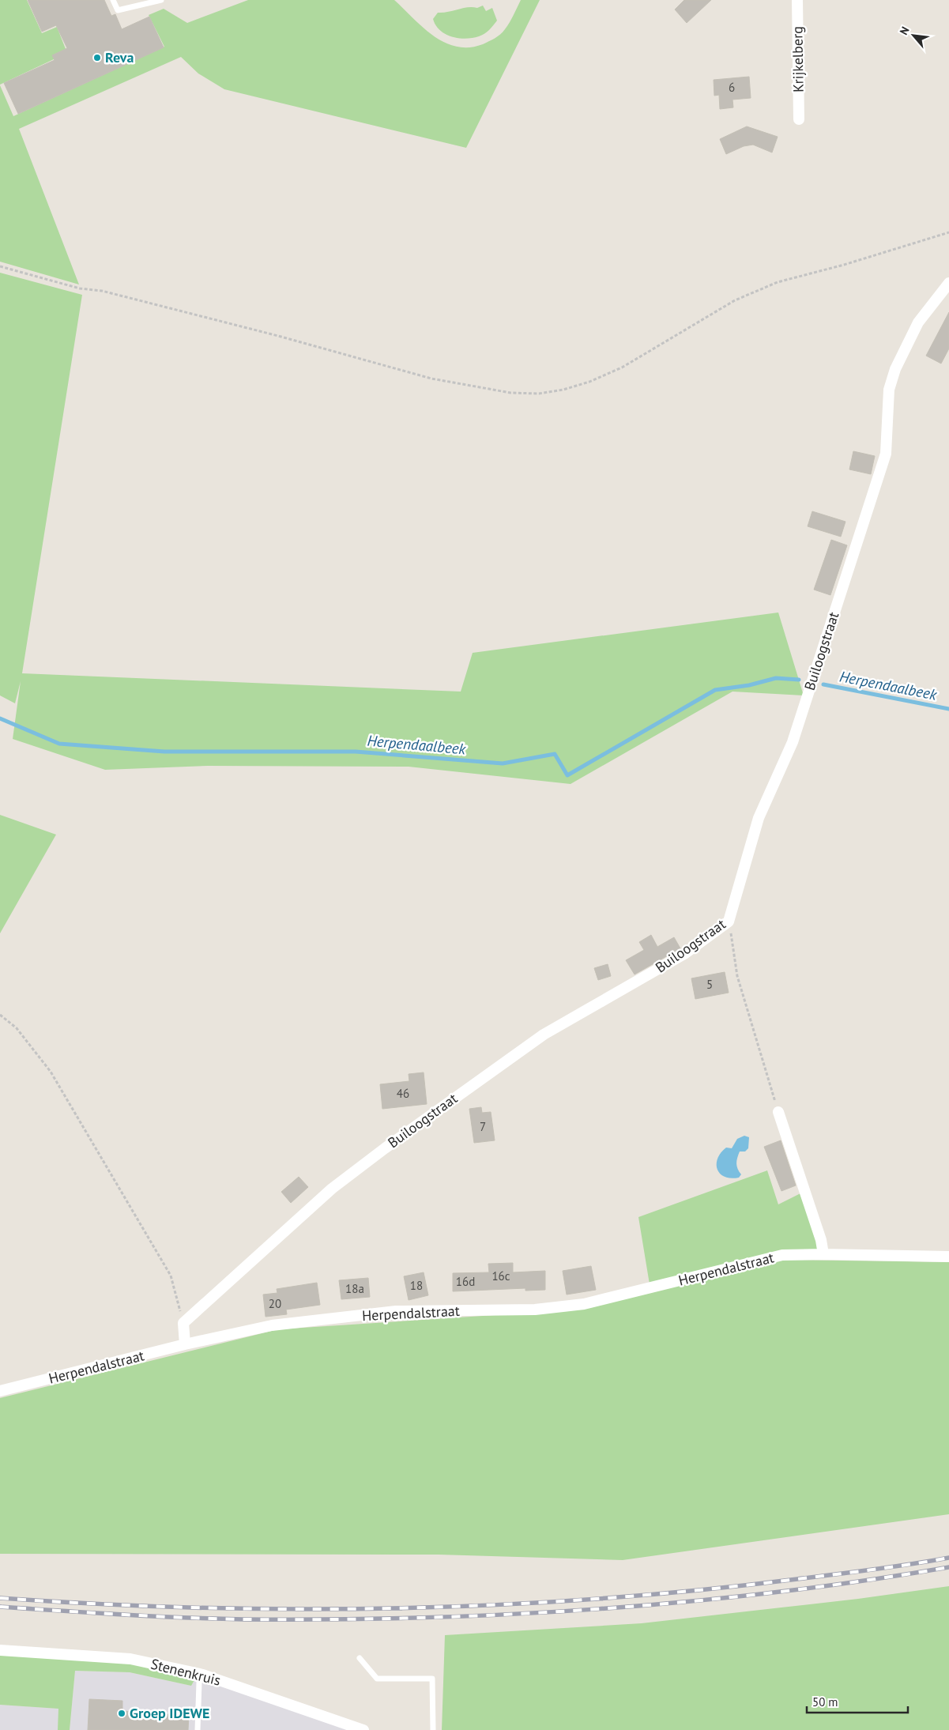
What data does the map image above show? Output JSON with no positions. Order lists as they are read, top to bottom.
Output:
{
  "streets": {
    "street": [
      "Krijkelberg",
      "Builoogstraat",
      "Herpendalstraat",
      "Stenenkruis"
    ]
  },
  "water": ["Herpendaalbeek"],
  "places": ["Reva", "Groep IDEWE"],
  "house_numbers": [
    "6",
    "5",
    "46",
    "7",
    "16c",
    "16d",
    "18",
    "18a",
    "20"
  ],
  "scale_bar": "50 m",
  "north": "top left"
}
